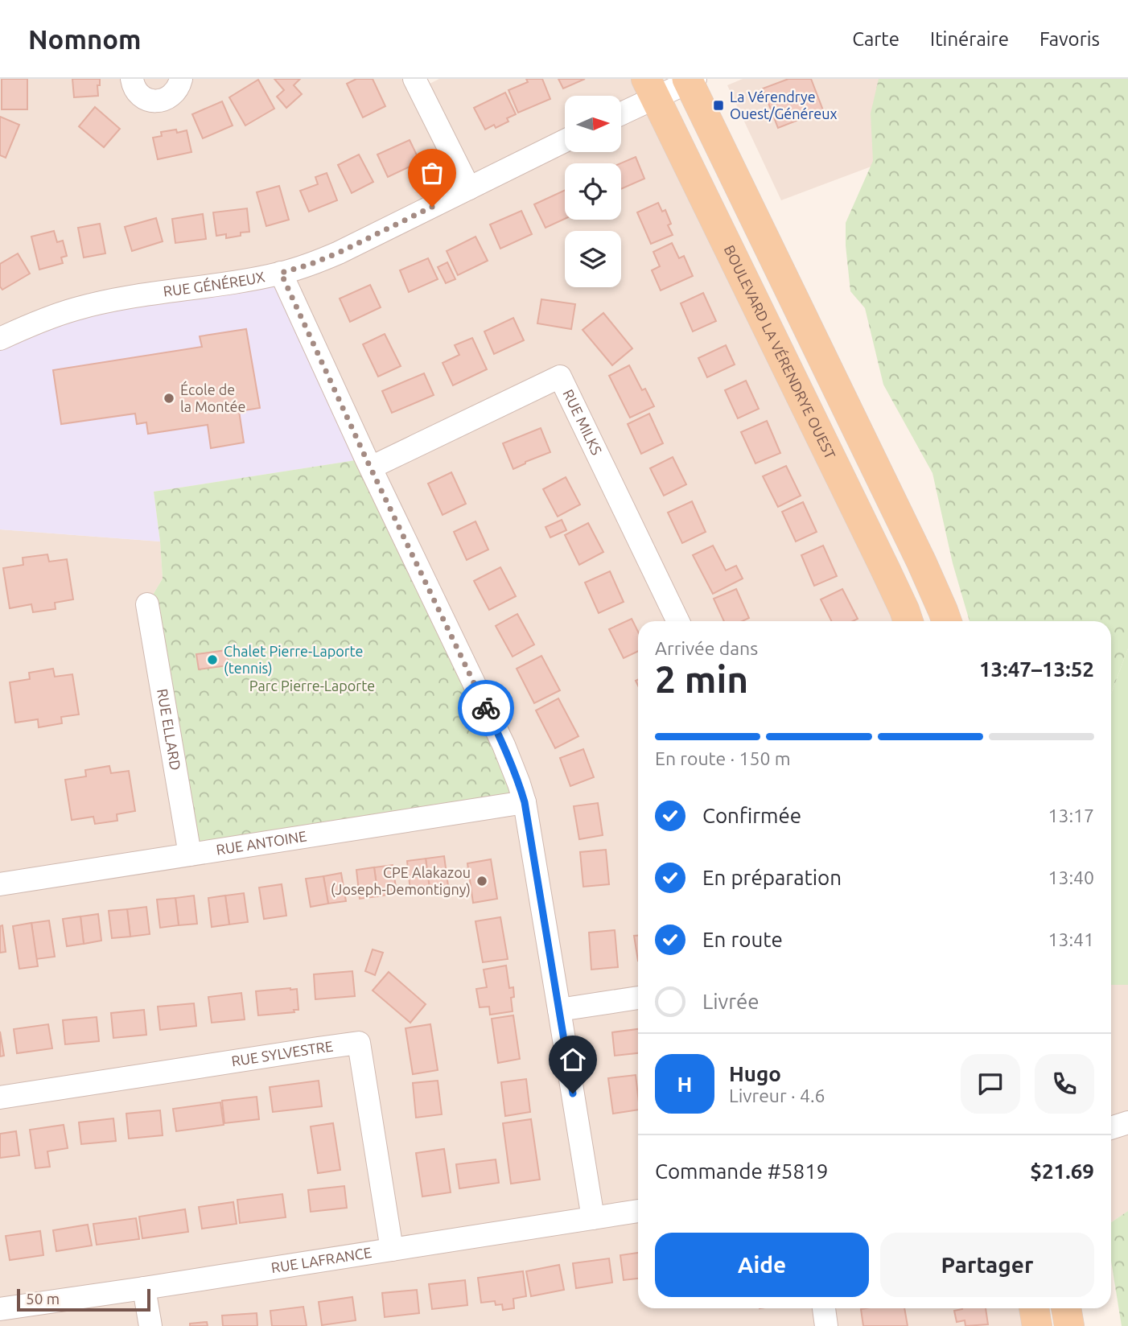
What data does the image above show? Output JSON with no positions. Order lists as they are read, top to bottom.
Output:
{
  "streets": {
    "main road": ["BOULEVARD LA VÉRENDRYE OUEST"],
    "street": [
      "RUE GÉNÉREUX",
      "RUE MILKS",
      "RUE ELLARD",
      "RUE ANTOINE",
      "RUE SYLVESTRE",
      "RUE LAFRANCE"
    ]
  },
  "crossings": [
    ["RUE ELLARD", "RUE ANTOINE"],
    ["RUE SYLVESTRE", "RUE LAFRANCE"]
  ],
  "parks": ["Parc Pierre-Laporte"],
  "places": {
    "transit": ["La Vérendrye Ouest/Généreux"],
    "other": ["École de la Montée", "Chalet Pierre-Laporte (tennis)", "CPE Alakazou (Joseph-Demontigny)"]
  },
  "scale_bar": "50 m",
  "north": "right",
  "page": {
    "header": "Nomnom",
    "nav": ["Carte", "Itinéraire", "Favoris"],
    "heading": ["2 min", "Arrivée dans", "13:47–13:52"],
    "panel": [
      "Hugo",
      "Livreur · 4.6",
      "Commande #5819",
      "$21.69"
    ],
    "bar": "En route · 150 m",
    "list": [
      ["Confirmée", "13:17"],
      ["En préparation", "13:40"],
      ["En route", "13:41"],
      "Livrée"
    ],
    "round": "H",
    "buttons": ["Aide", "Partager"],
    "scale": "50 m"
  }
}
